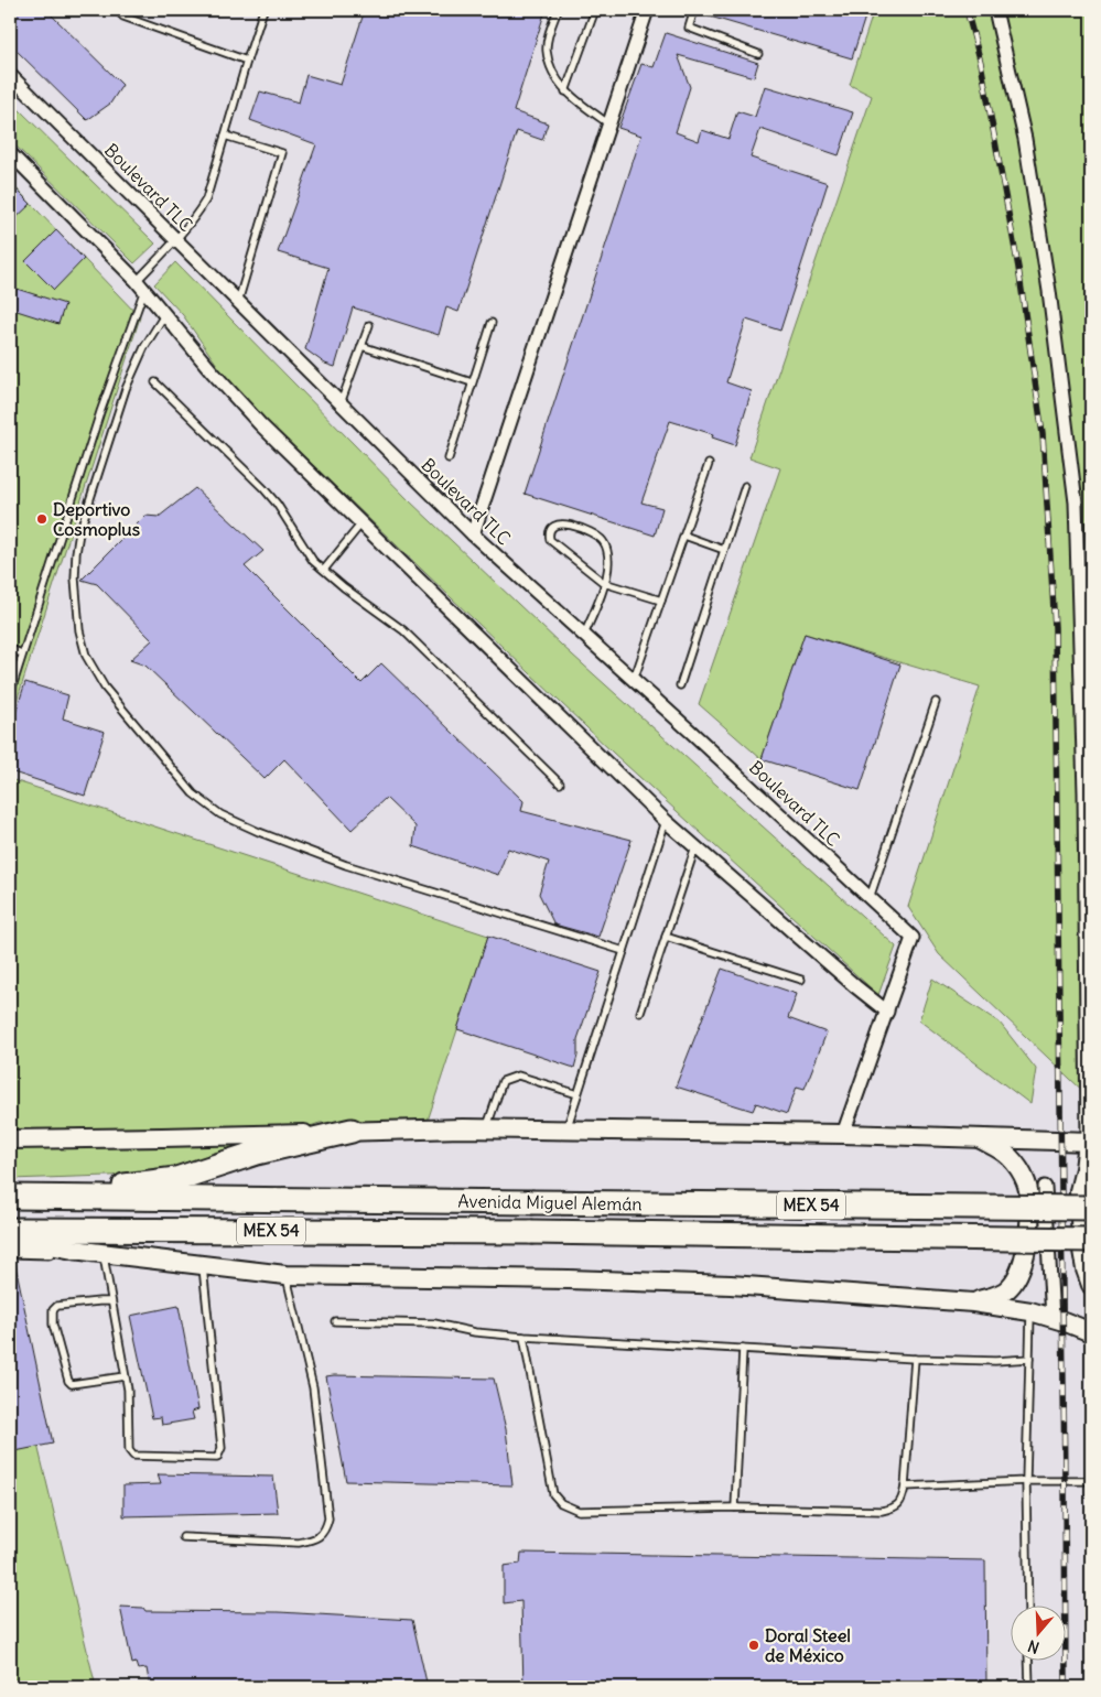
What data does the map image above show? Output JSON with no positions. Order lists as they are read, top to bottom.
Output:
{
  "streets": {
    "highway": ["Avenida Miguel Alemán", "MEX 54"],
    "street": ["Boulevard TLC"]
  },
  "places": ["Deportivo Cosmoplus", "Doral Steel de México"],
  "north": "bottom"
}
